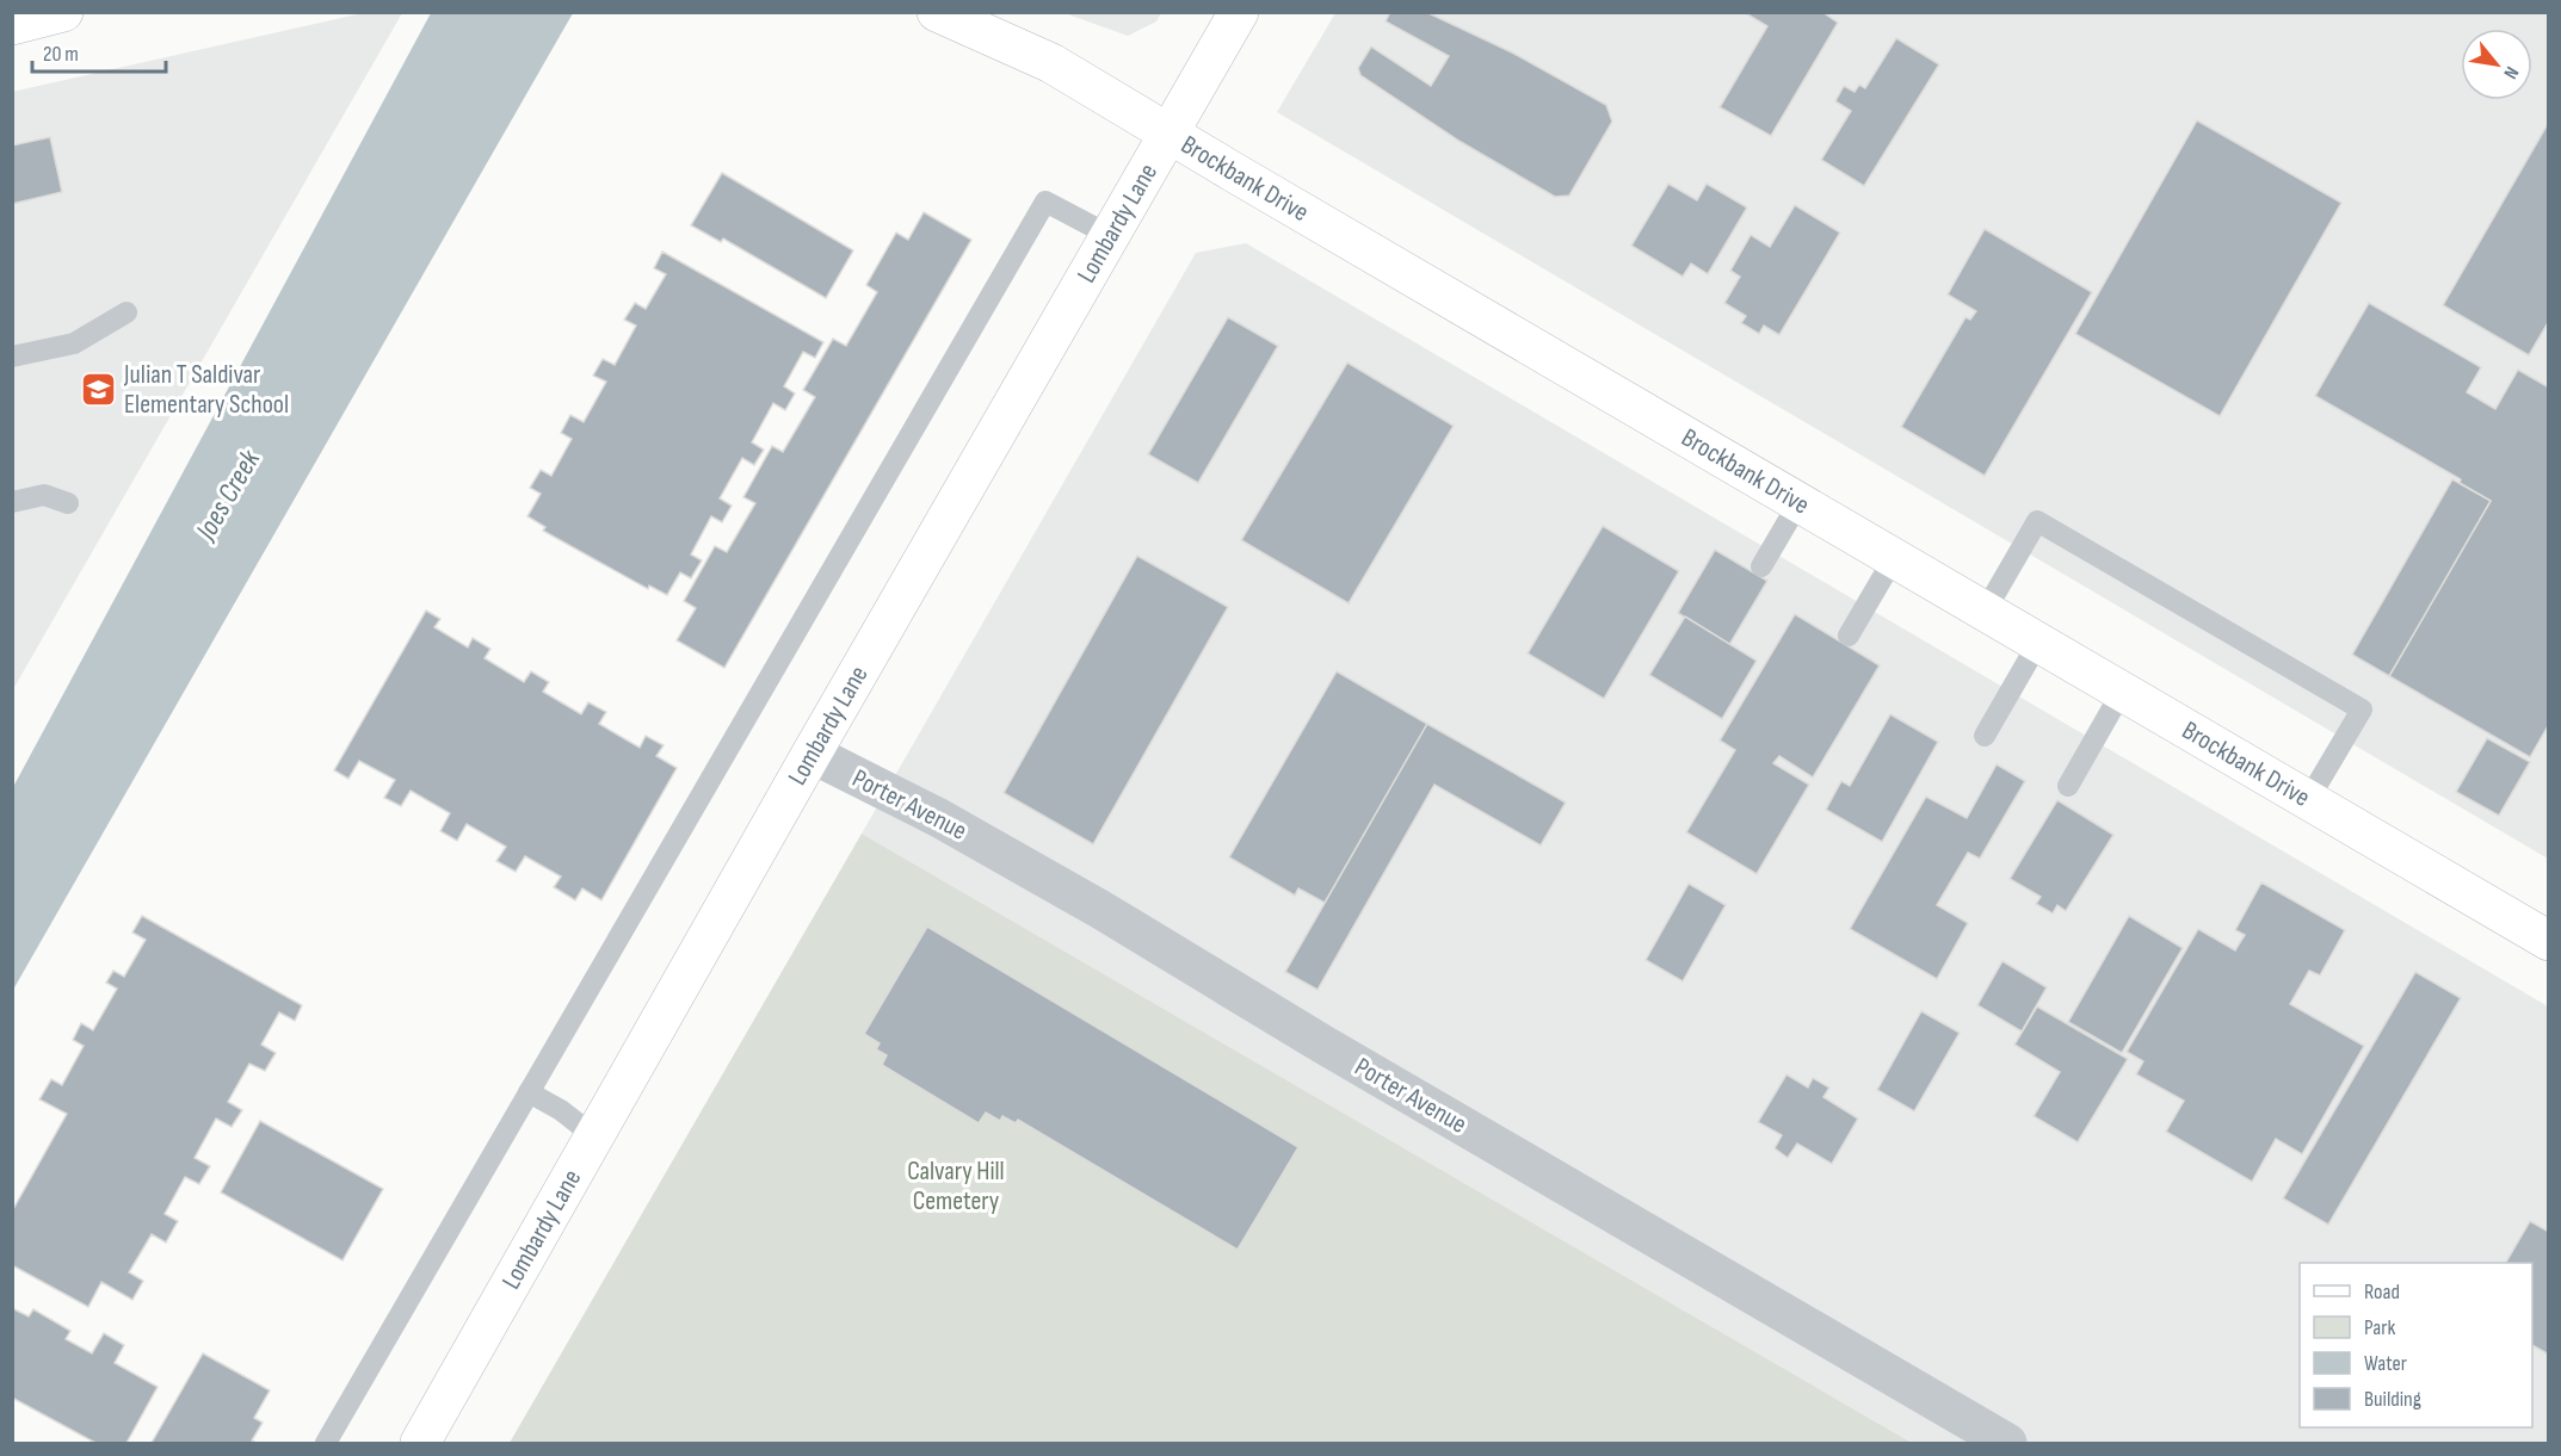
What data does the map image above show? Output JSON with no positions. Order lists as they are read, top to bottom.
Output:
{
  "streets": {
    "street": ["Brockbank Drive", "Lombardy Lane", "Porter Avenue"]
  },
  "crossings": [
    ["Brockbank Drive", "Lombardy Lane"],
    ["Lombardy Lane", "Porter Avenue"]
  ],
  "water": ["Joes Creek"],
  "parks": ["Calvary Hill Cemetery"],
  "places": {
    "school or university": ["Julian T Saldivar Elementary School"]
  },
  "legend": [
    "Road",
    "Park",
    "Water",
    "Building"
  ],
  "scale_bar": "20 m",
  "north": "bottom right"
}
